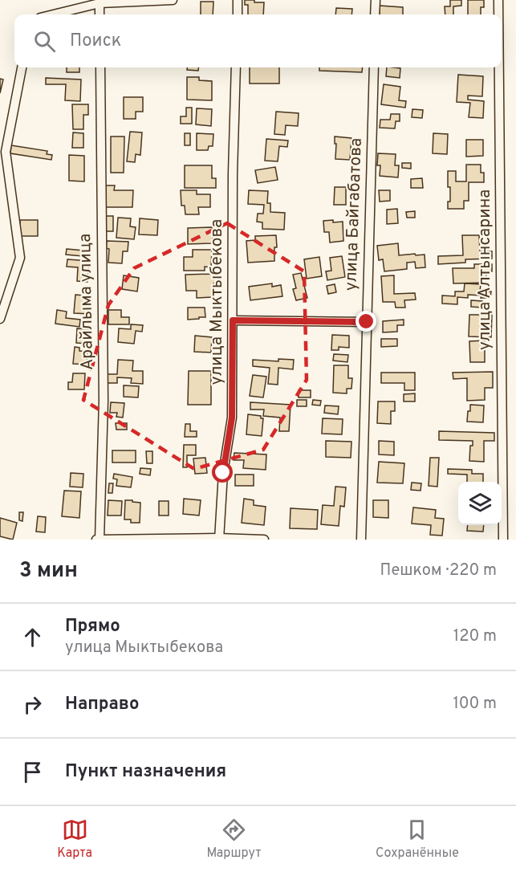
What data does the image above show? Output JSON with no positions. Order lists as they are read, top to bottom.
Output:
{
  "streets": {
    "street": [
      "улица Байгабатова",
      "улица Алтынсарина",
      "Арайлыма улица",
      "улица Мыктыбекова"
    ]
  },
  "page": {
    "search": "Поиск",
    "heading": ["3 мин", "Пешком · 220 m"],
    "list": [
      ["Прямо", "улица Мыктыбекова", "120 m"],
      ["Направо", "100 m"],
      "Пункт назначения"
    ],
    "nav": ["Карта", "Маршрут", "Сохранённые"]
  }
}
